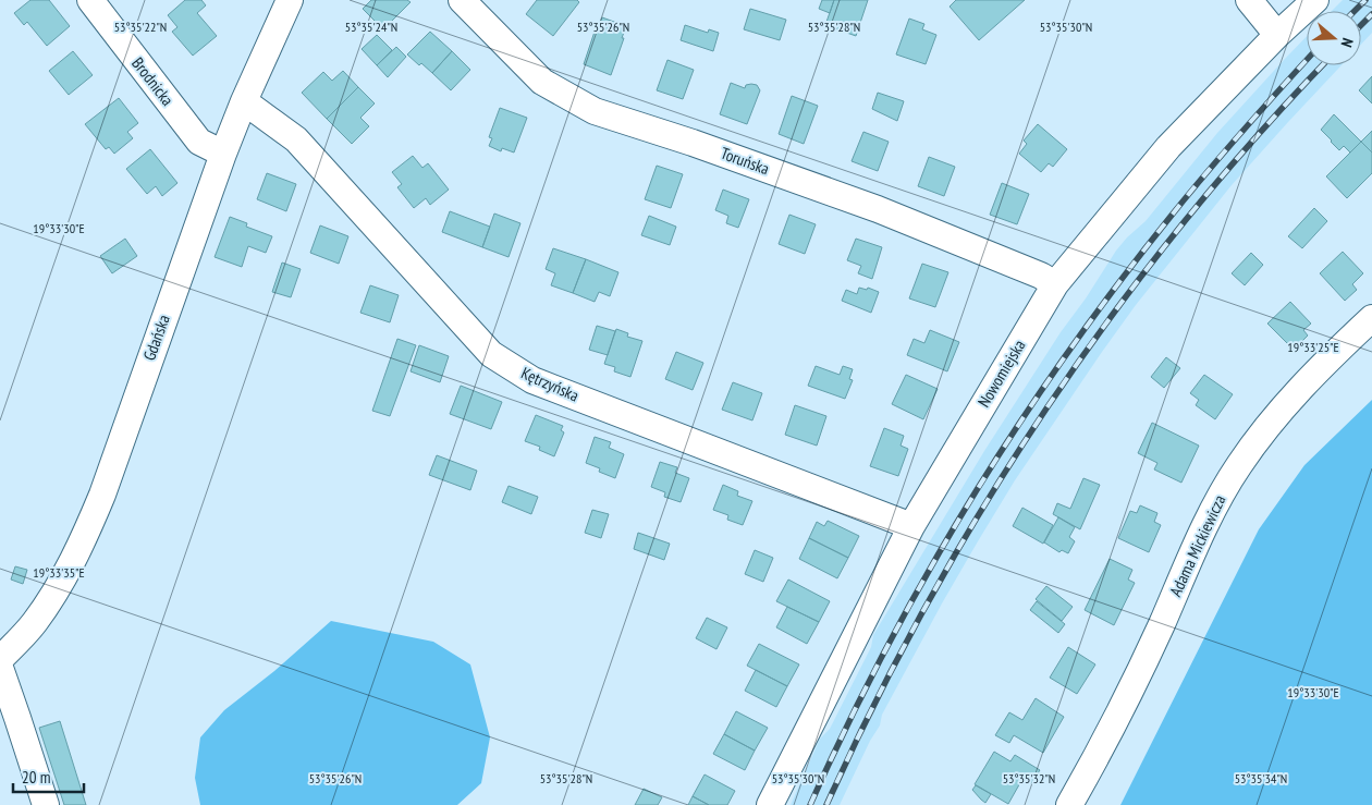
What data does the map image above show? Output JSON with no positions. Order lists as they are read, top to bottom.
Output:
{
  "streets": {
    "street": [
      "Brodnicka",
      "Toruńska",
      "Gdańska",
      "Nowomiejska",
      "Kętrzyńska",
      "Adama Mickiewicza"
    ]
  },
  "crossings": [
    ["Brodnicka", "Gdańska"],
    ["Toruńska", "Nowomiejska"],
    ["Gdańska", "Kętrzyńska"],
    ["Nowomiejska", "Kętrzyńska"]
  ],
  "scale_bar": "20 m",
  "north": "right",
  "coordinates": [
    "53°35'22\"N",
    "53°35'24\"N",
    "53°35'26\"N",
    "53°35'28\"N",
    "53°35'30\"N",
    "19°33'30\"E",
    "19°33'25\"E",
    "19°33'35\"E",
    "53°35'32\"N",
    "53°35'34\"N"
  ]
}
